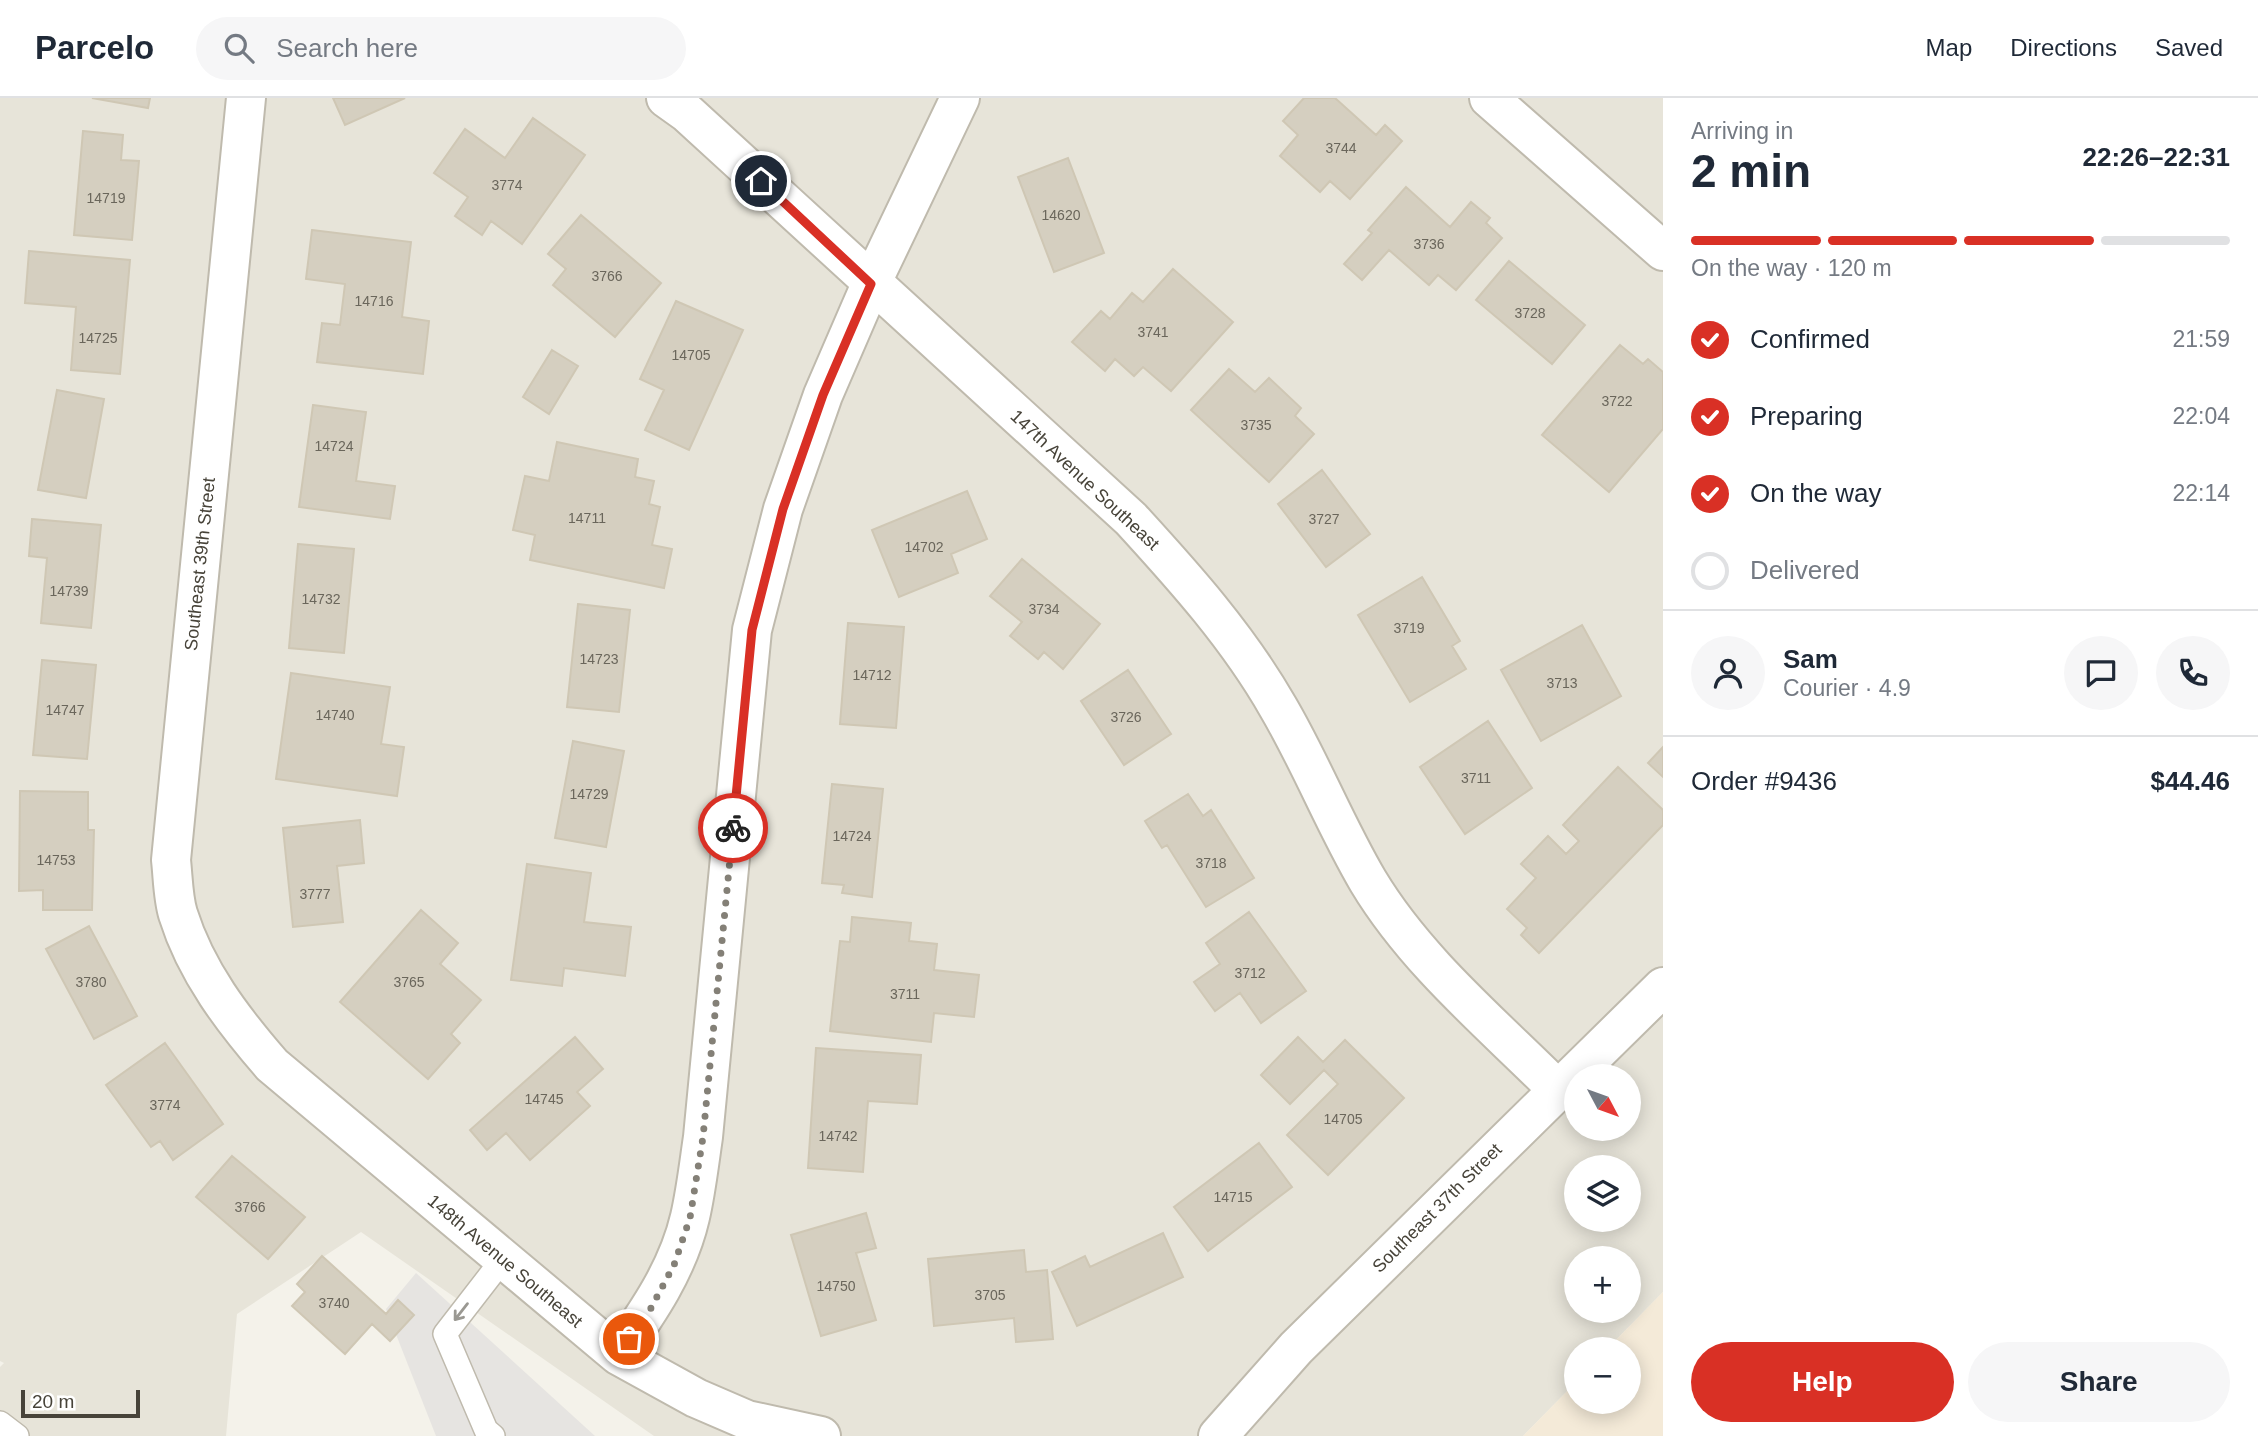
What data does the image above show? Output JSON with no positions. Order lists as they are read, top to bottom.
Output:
{
  "streets": {
    "street": [
      "147th Avenue Southeast",
      "Southeast 39th Street",
      "Southeast 37th Street",
      "148th Avenue Southeast"
    ]
  },
  "crossings": [
    ["147th Avenue Southeast", "Southeast 37th Street"],
    ["Southeast 39th Street", "148th Avenue Southeast"]
  ],
  "house_numbers": [
    "3744",
    "3774",
    "14719",
    "14620",
    "3736",
    "3766",
    "14716",
    "3728",
    "3741",
    "14725",
    "14705",
    "3722",
    "3735",
    "14724",
    "14711",
    "3727",
    "14702",
    "14739",
    "14732",
    "3734",
    "3719",
    "14723",
    "14712",
    "3713",
    "14747",
    "14740",
    "3726",
    "3711",
    "14729",
    "14724",
    "14753",
    "3718",
    "3777",
    "3712",
    "3780",
    "3765",
    "3711",
    "14745",
    "3774",
    "14705",
    "14742",
    "14715",
    "3766",
    "14750",
    "3705",
    "3740"
  ],
  "scale_bar": "20 m",
  "north": "bottom right",
  "page": {
    "header": "Parcelo",
    "search": "Search here",
    "nav": ["Map", "Directions", "Saved"],
    "heading": ["2 min", "Arriving in", "22:26–22:31"],
    "panel": [
      "Sam",
      "Courier · 4.9",
      "Order #9436",
      "$44.46"
    ],
    "bar": "On the way · 120 m",
    "list": [
      ["Confirmed", "21:59"],
      ["Preparing", "22:04"],
      ["On the way", "22:14"],
      "Delivered"
    ],
    "map_buttons": ["+", "−"],
    "buttons": ["Help", "Share"],
    "scale": "20 m"
  }
}
